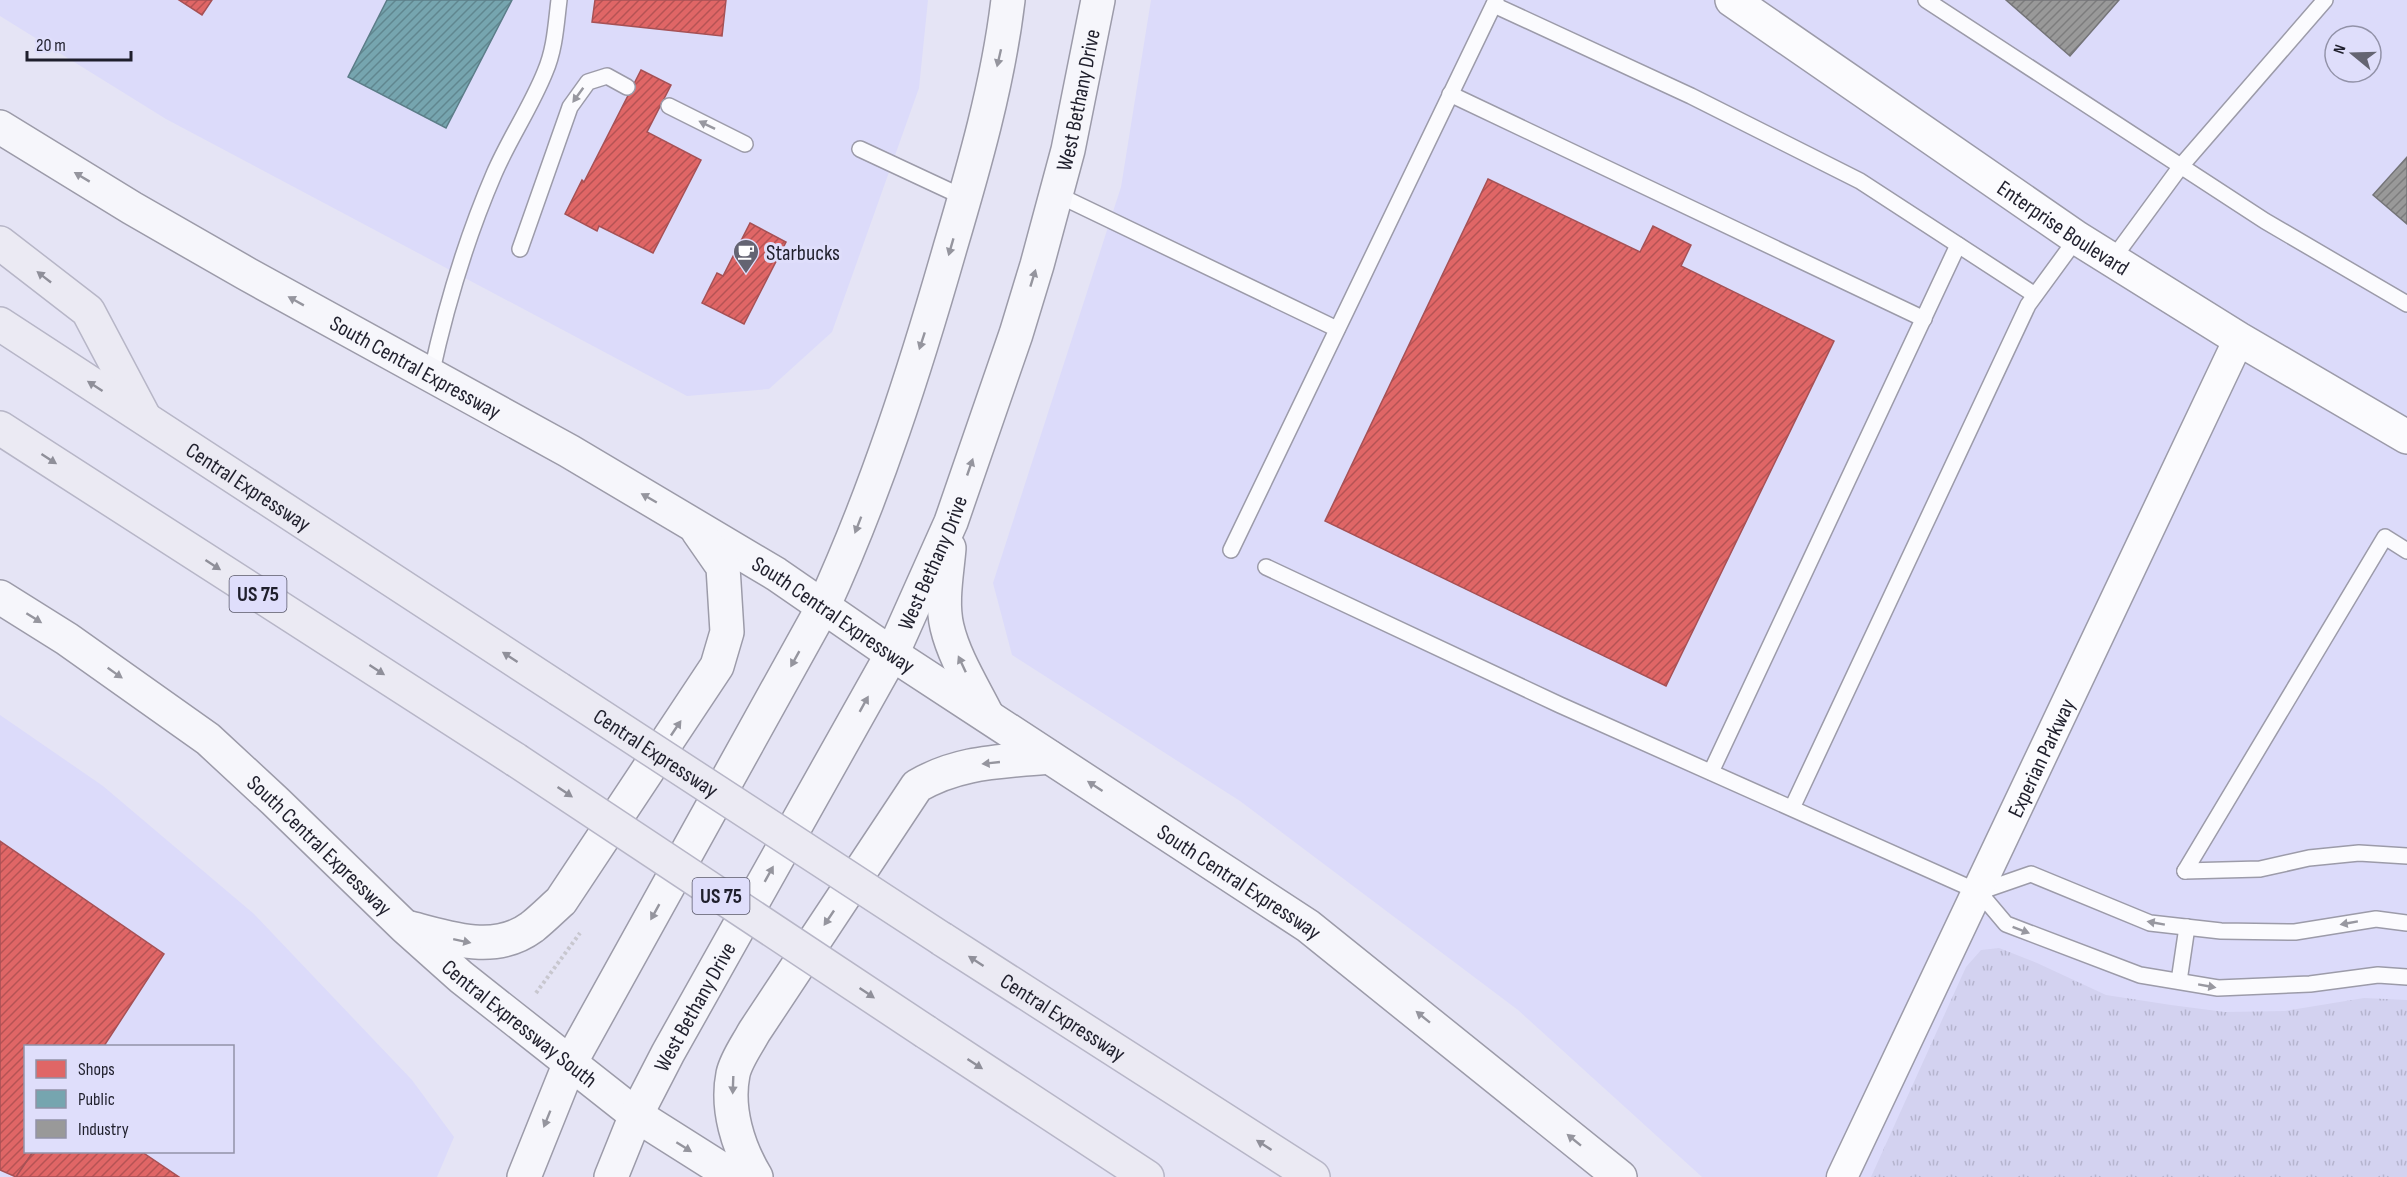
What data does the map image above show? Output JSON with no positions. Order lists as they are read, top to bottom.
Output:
{
  "streets": {
    "highway": ["Central Expressway", "US 75"],
    "main road": ["West Bethany Drive", "South Central Expressway", "Central Expressway South"],
    "street": ["Enterprise Boulevard", "Experian Parkway"]
  },
  "crossings": [
    ["West Bethany Drive", "South Central Expressway"],
    ["West Bethany Drive", "Central Expressway South"],
    ["Enterprise Boulevard", "Experian Parkway"],
    ["South Central Expressway", "Central Expressway South"]
  ],
  "places": {
    "cafe": ["Starbucks"]
  },
  "legend": ["Shops", "Public", "Industry"],
  "scale_bar": "20 m",
  "north": "left"
}
